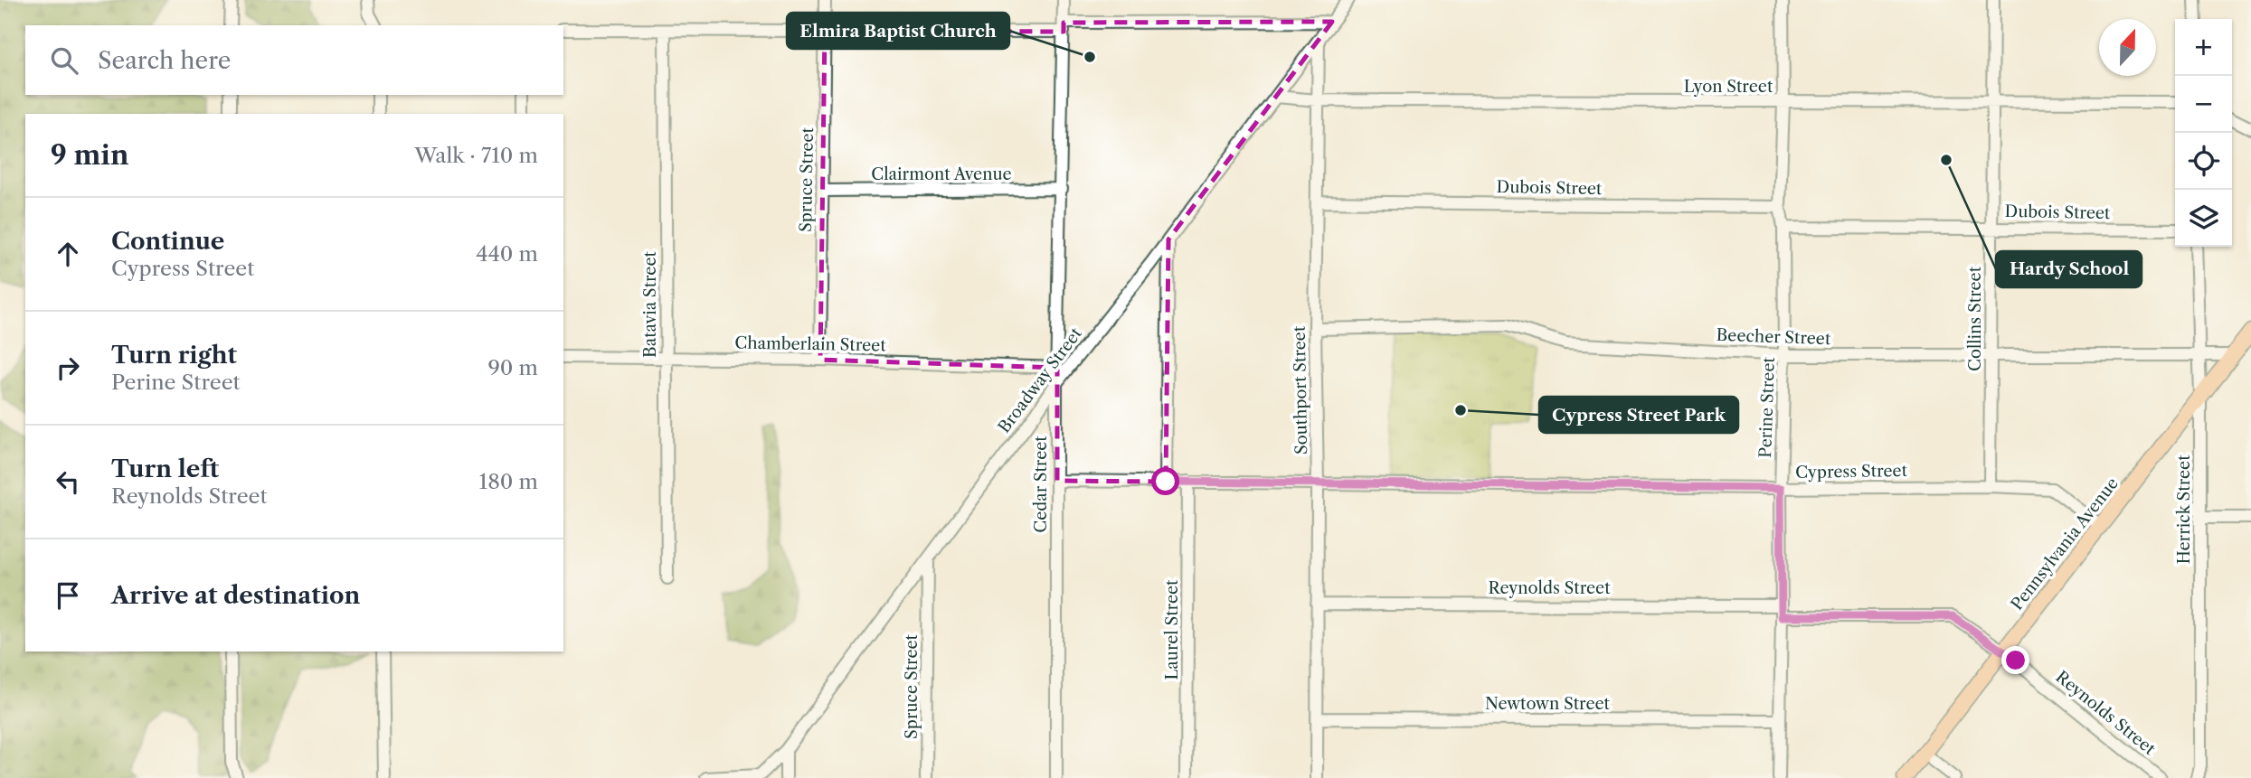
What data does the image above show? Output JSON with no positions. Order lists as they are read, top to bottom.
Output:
{
  "streets": {
    "main road": ["Pennsylvania Avenue"],
    "street": [
      "Lyon Street",
      "Clairmont Avenue",
      "Spruce Street",
      "Dubois Street",
      "Batavia Street",
      "Collins Street",
      "Beecher Street",
      "Chamberlain Street",
      "Broadway Street",
      "Southport Street",
      "Perine Street",
      "Cypress Street",
      "Cedar Street",
      "Herrick Street",
      "Reynolds Street",
      "Laurel Street",
      "Newtown Street"
    ]
  },
  "crossings": [
    ["Lyon Street", "Collins Street"],
    ["Lyon Street", "Broadway Street"],
    ["Lyon Street", "Southport Street"],
    ["Lyon Street", "Perine Street"],
    ["Clairmont Avenue", "Spruce Street"],
    ["Clairmont Avenue", "Cedar Street"],
    ["Spruce Street", "Chamberlain Street"],
    ["Spruce Street", "Broadway Street"],
    ["Dubois Street", "Collins Street"],
    ["Dubois Street", "Southport Street"],
    ["Dubois Street", "Perine Street"],
    ["Batavia Street", "Chamberlain Street"],
    ["Collins Street", "Beecher Street"],
    ["Collins Street", "Cypress Street"],
    ["Beecher Street", "Southport Street"],
    ["Beecher Street", "Perine Street"],
    ["Beecher Street", "Herrick Street"],
    ["Beecher Street", "Pennsylvania Avenue"],
    ["Chamberlain Street", "Cedar Street"],
    ["Broadway Street", "Southport Street"],
    ["Broadway Street", "Cedar Street"],
    ["Southport Street", "Cypress Street"],
    ["Southport Street", "Reynolds Street"],
    ["Southport Street", "Newtown Street"],
    ["Perine Street", "Cypress Street"],
    ["Perine Street", "Reynolds Street"],
    ["Perine Street", "Newtown Street"],
    ["Cypress Street", "Cedar Street"],
    ["Cypress Street", "Pennsylvania Avenue"],
    ["Cypress Street", "Laurel Street"],
    ["Herrick Street", "Pennsylvania Avenue"],
    ["Pennsylvania Avenue", "Reynolds Street"]
  ],
  "places": ["Elmira Baptist Church", "Hardy School", "Cypress Street Park"],
  "north": "top",
  "page": {
    "map_buttons": ["+", "−"],
    "search": "Search here",
    "heading": ["9 min", "Walk · 710 m"],
    "list": [
      ["Continue", "Cypress Street", "440 m"],
      ["Turn right", "Perine Street", "90 m"],
      ["Turn left", "Reynolds Street", "180 m"],
      "Arrive at destination"
    ]
  }
}
